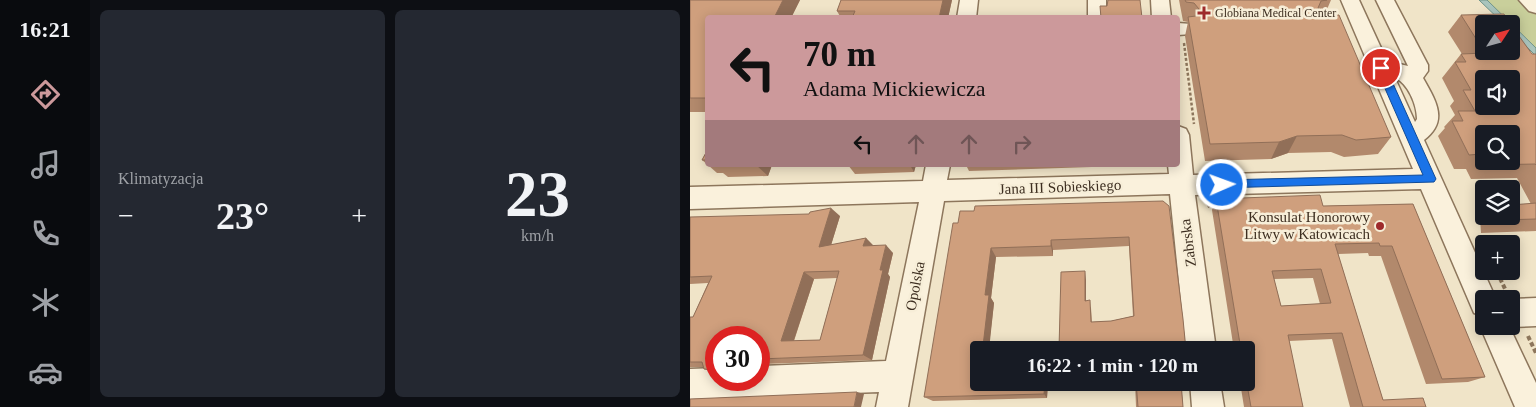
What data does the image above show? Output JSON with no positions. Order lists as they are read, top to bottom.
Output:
{
  "streets": {
    "street": ["Jana III Sobieskiego", "Zabrska", "Opolska"]
  },
  "crossings": [
    ["Jana III Sobieskiego", "Zabrska"],
    ["Jana III Sobieskiego", "Opolska"]
  ],
  "places": {
    "health": ["Globiana Medical Center"],
    "other": ["Konsulat Honorowy Litwy w Katowicach"]
  },
  "north": "top right",
  "page": {
    "tabs": "16:21",
    "tile": [
      "Klimatyzacja",
      ["23", "km/h"]
    ],
    "map_buttons": ["+", "−"],
    "turn": ["70 m", "Adama Mickiewicza"],
    "heat": ["−", "23°", "+"],
    "limit": "30",
    "trip": "16:22 · 1 min · 120 m"
  }
}
